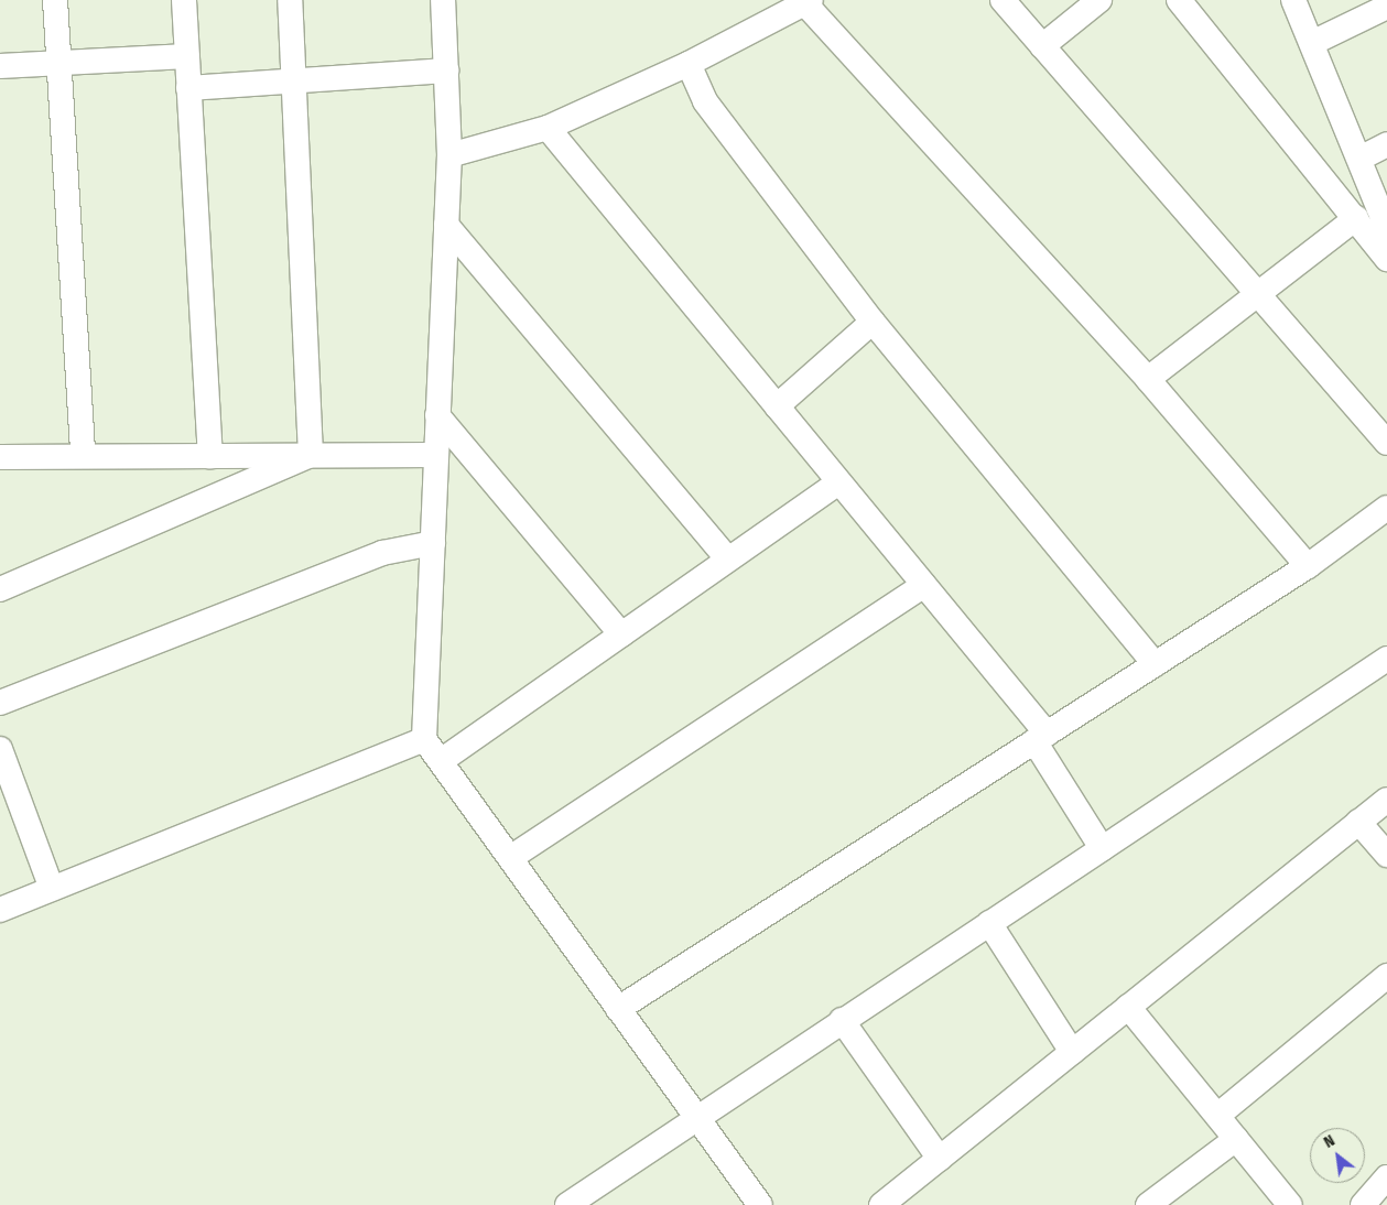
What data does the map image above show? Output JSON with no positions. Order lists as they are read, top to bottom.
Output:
{
  "north": "top left"
}
